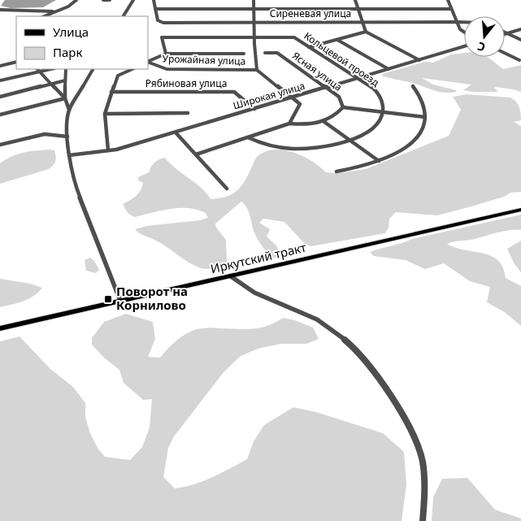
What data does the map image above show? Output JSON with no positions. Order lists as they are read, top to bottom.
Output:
{
  "streets": {
    "main road": ["Иркутский тракт"],
    "street": [
      "Сиреневая улица",
      "Кольцевой проезд",
      "Урожайная улица",
      "Ясная улица",
      "Рябиновая улица",
      "Широкая улица"
    ]
  },
  "crossings": [
    ["Кольцевой проезд", "Широкая улица"],
    ["Урожайная улица", "Широкая улица"],
    ["Ясная улица", "Широкая улица"],
    ["Рябиновая улица", "Широкая улица"]
  ],
  "places": {
    "transit": ["Поворот на Корнилово"]
  },
  "legend": ["Улица", "Парк"],
  "north": "bottom"
}
